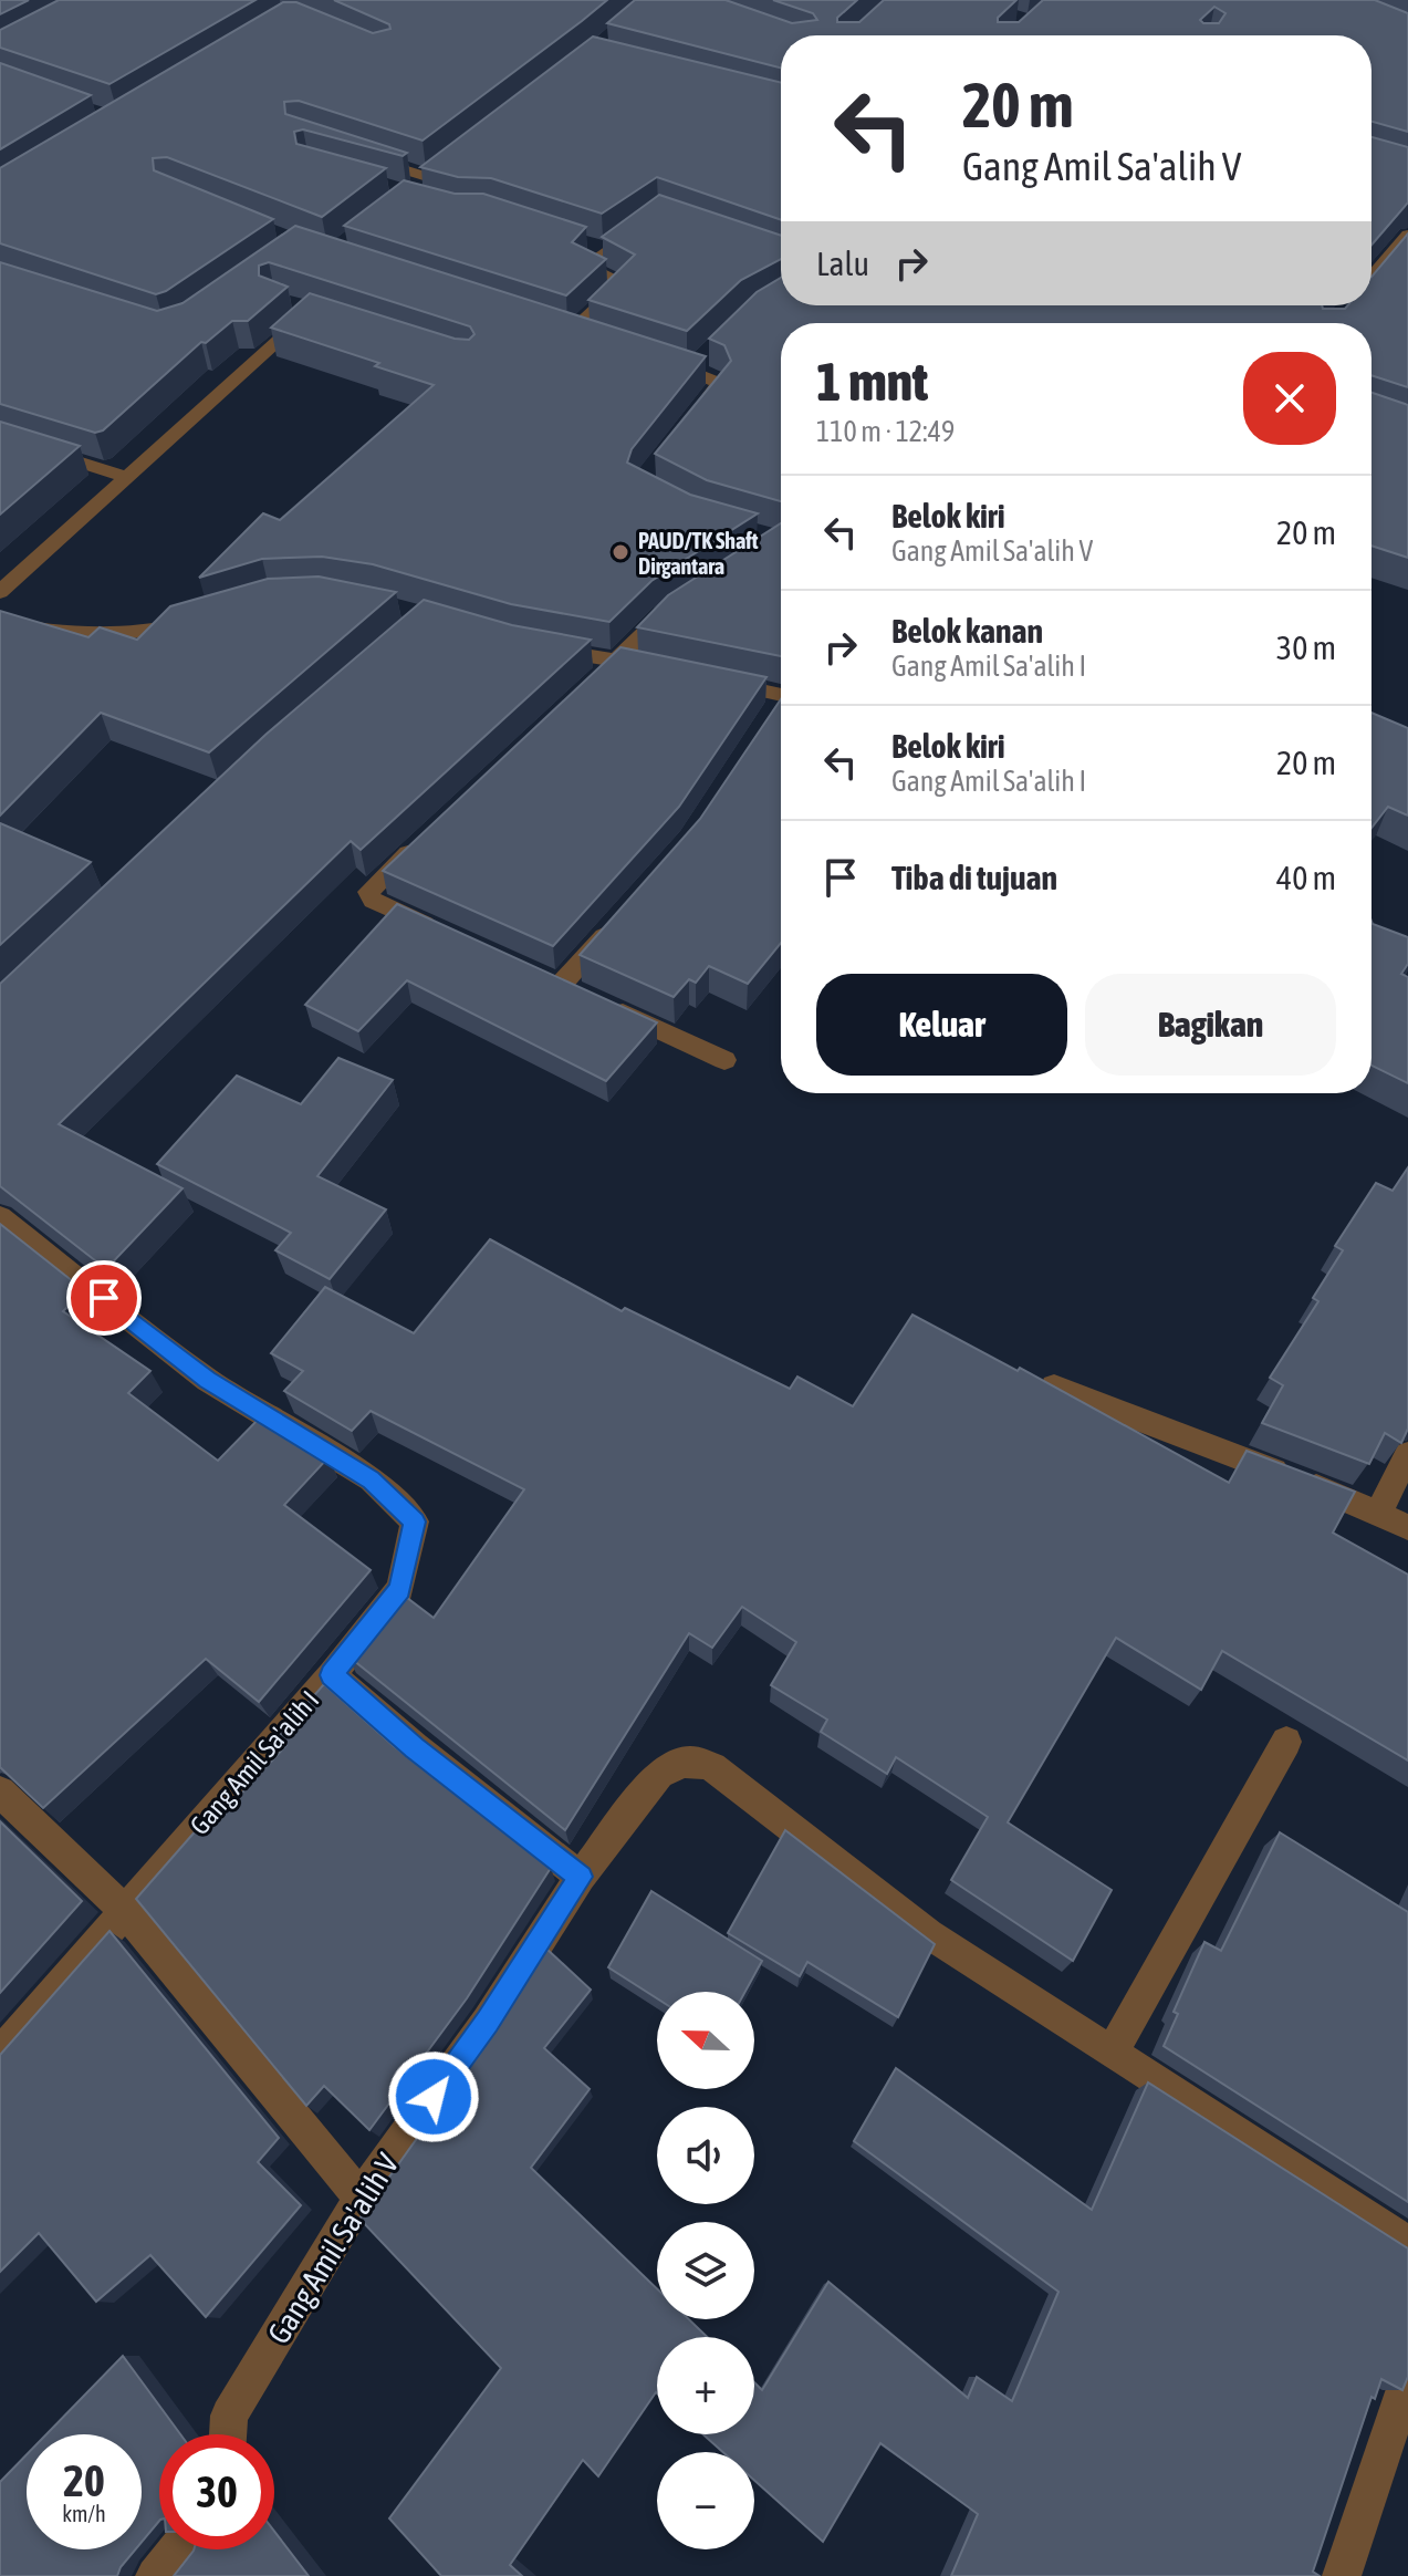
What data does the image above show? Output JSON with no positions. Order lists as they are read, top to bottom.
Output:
{
  "streets": {
    "street": ["Gang Amil Sa'alih I", "Gang Amil Sa'alih V"]
  },
  "places": ["PAUD/TK Shaft Dirgantara"],
  "north": "left",
  "page": {
    "turn": ["20 m", "Gang Amil Sa'alih V"],
    "then": "Lalu",
    "heading": ["1 mnt", "110 m · 12:49"],
    "list": [
      {
        "name": "Belok kiri",
        "note": "Gang Amil Sa'alih V",
        "value": "20 m"
      },
      {
        "name": "Belok kanan",
        "note": "Gang Amil Sa'alih I",
        "value": "30 m"
      },
      {
        "name": "Belok kiri",
        "note": "Gang Amil Sa'alih I",
        "value": "20 m"
      },
      {
        "name": "Tiba di tujuan",
        "value": "40 m"
      }
    ],
    "buttons": ["Keluar", "Bagikan"],
    "map_buttons": ["+", "−"],
    "speed": "20 km/h",
    "limit": "30"
  }
}
